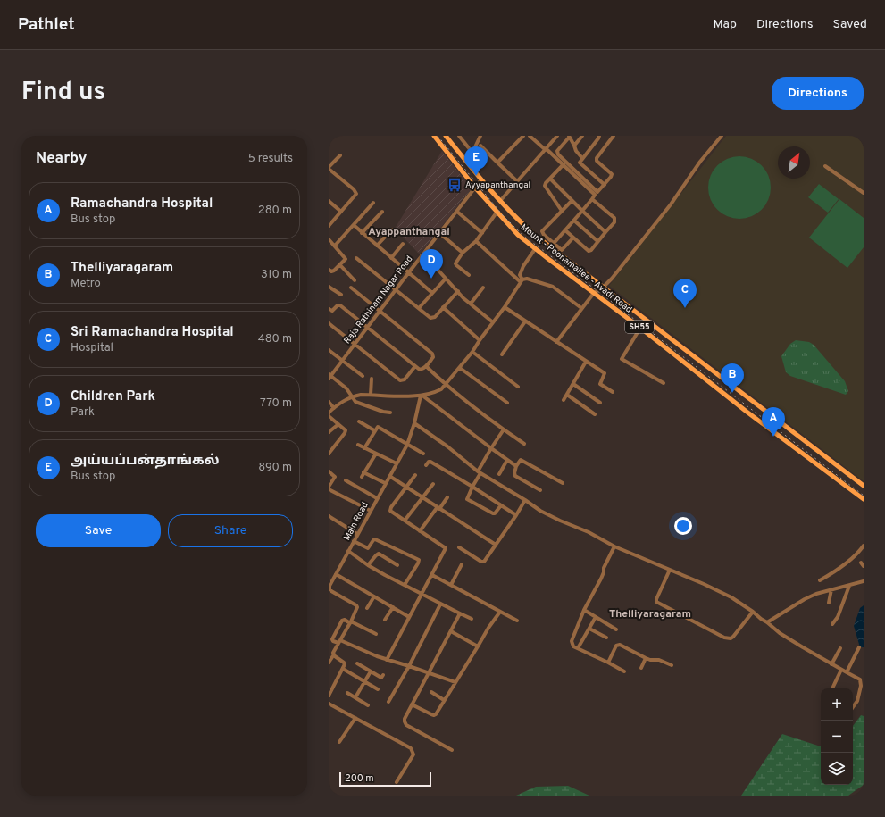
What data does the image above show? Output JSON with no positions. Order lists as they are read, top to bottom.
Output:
{
  "streets": {
    "main road": ["Mount - Poonamallee - Avadi Road", "SH55"],
    "street": ["Raja Rathinam Nagar Road", "Main Road"]
  },
  "crossings": [
    ["Mount - Poonamallee - Avadi Road", "Raja Rathinam Nagar Road"]
  ],
  "districts": ["Ayappanthangal", "Thelliyaragaram"],
  "places": {
    "bus stop": ["Ayyapanthangal"]
  },
  "scale_bar": "200 m",
  "north": "top right",
  "page": {
    "header": "Pathlet",
    "nav": ["Map", "Directions", "Saved"],
    "title": "Find us",
    "buttons": [
      "Directions",
      ["Save", "Share"]
    ],
    "heading": ["Nearby", "5 results"],
    "pins": [
      "E",
      "D",
      "C",
      "B",
      "A"
    ],
    "list": [
      {
        "mark": "A",
        "name": "Ramachandra Hospital",
        "note": "Bus stop",
        "value": "280 m"
      },
      {
        "mark": "B",
        "name": "Thelliyaragaram",
        "note": "Metro",
        "value": "310 m"
      },
      {
        "mark": "C",
        "name": "Sri Ramachandra Hospital",
        "note": "Hospital",
        "value": "480 m"
      },
      {
        "mark": "D",
        "name": "Children Park",
        "note": "Park",
        "value": "770 m"
      },
      {
        "mark": "E",
        "name": "அய்யப்பன்தாங்கல்",
        "note": "Bus stop",
        "value": "890 m"
      }
    ],
    "map_buttons": ["+", "−"],
    "scale": "200 m"
  }
}
